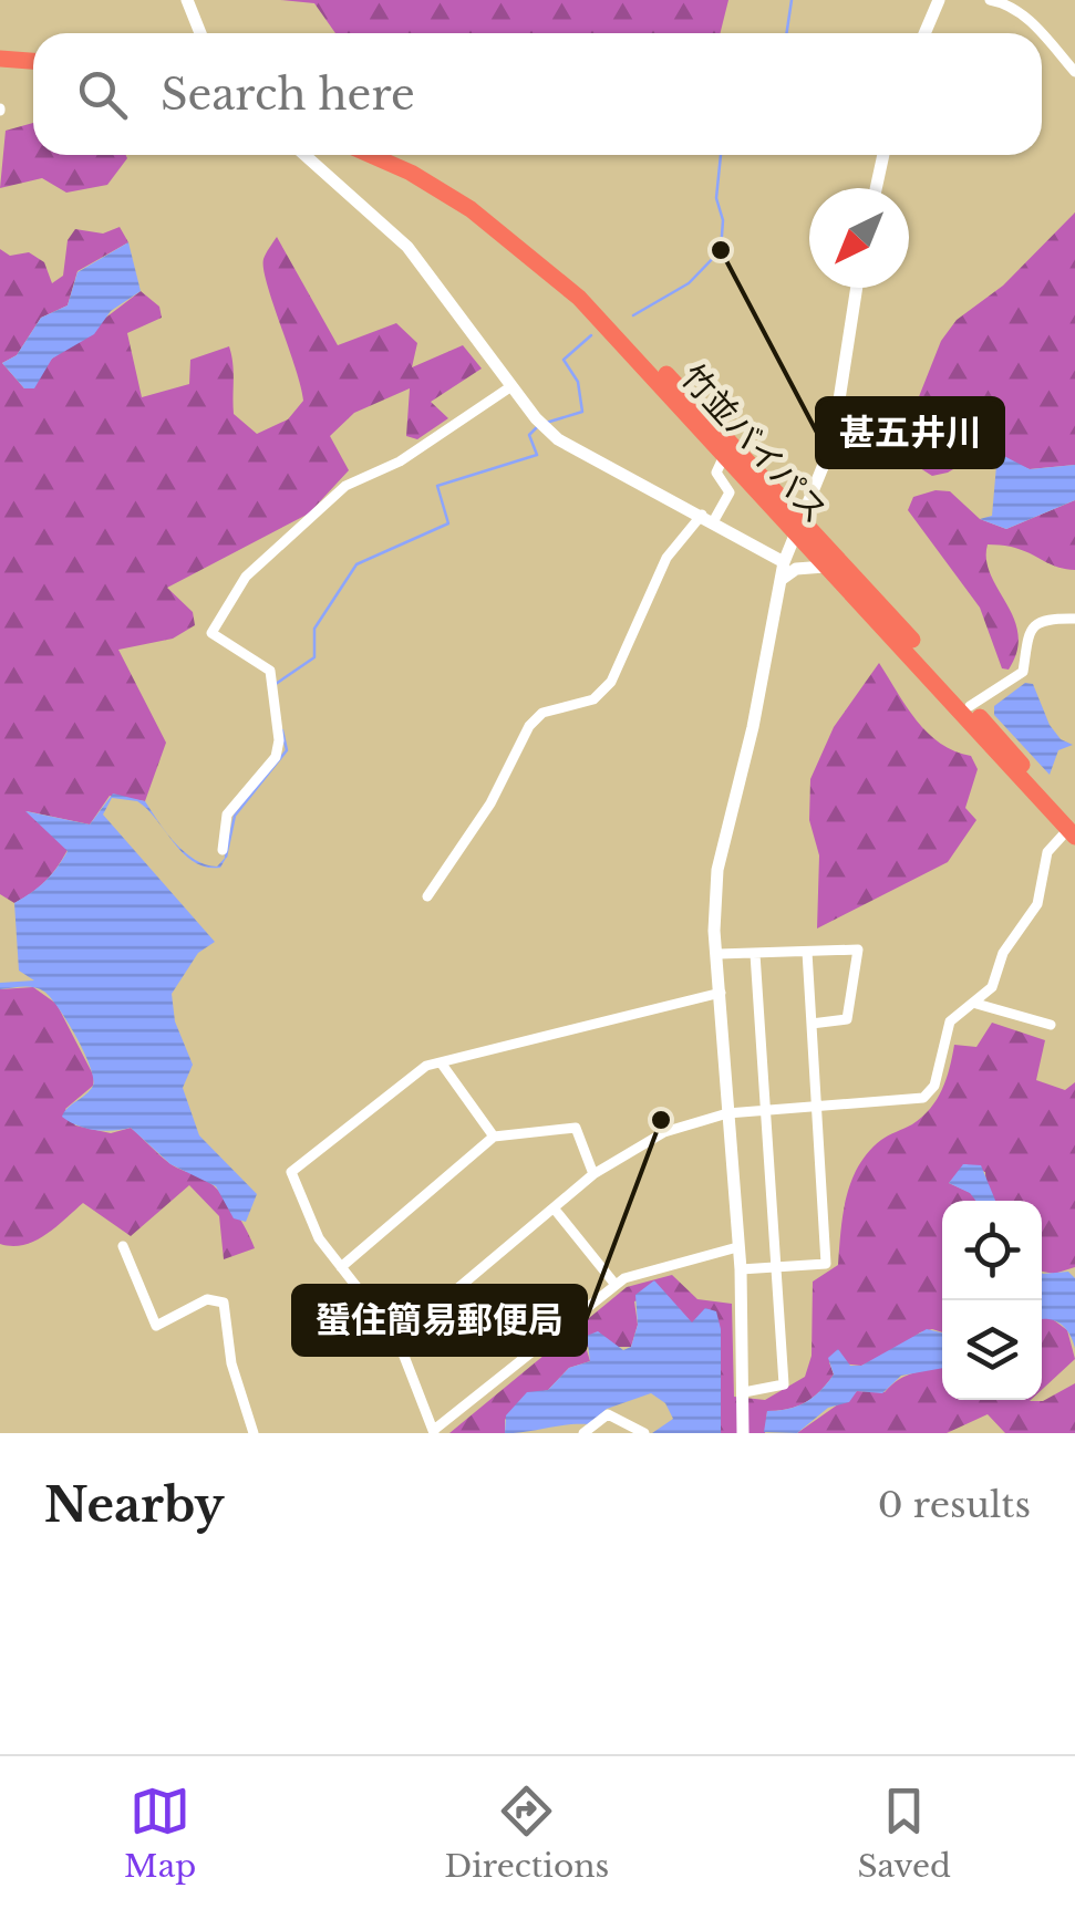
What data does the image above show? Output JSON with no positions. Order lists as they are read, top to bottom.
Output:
{
  "streets": {
    "highway": ["竹並バイパス"]
  },
  "places": ["甚五井川", "蜑住簡易郵便局"],
  "north": "bottom left",
  "page": {
    "search": "Search here",
    "heading": ["Nearby", "0 results"],
    "nav": ["Map", "Directions", "Saved"]
  }
}
